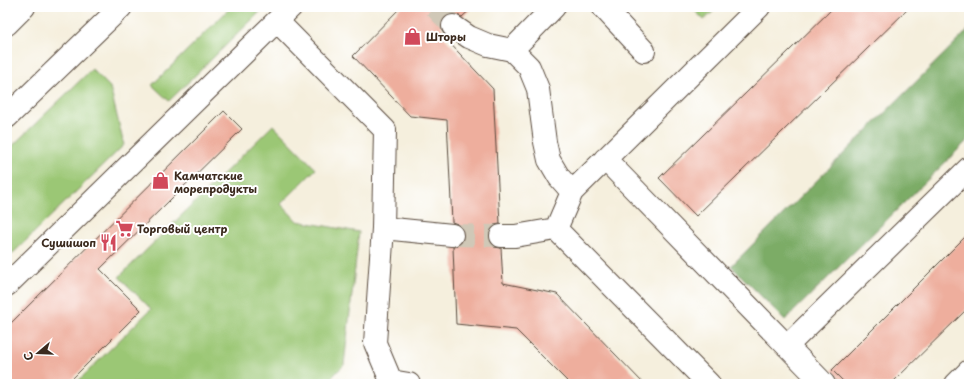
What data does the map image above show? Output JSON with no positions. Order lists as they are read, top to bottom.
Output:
{
  "places": {
    "shop": ["Шторы", "Камчатские морепродукты"],
    "supermarket": ["Торговый центр"],
    "restaurant": ["Сушишоп"]
  },
  "north": "left"
}
